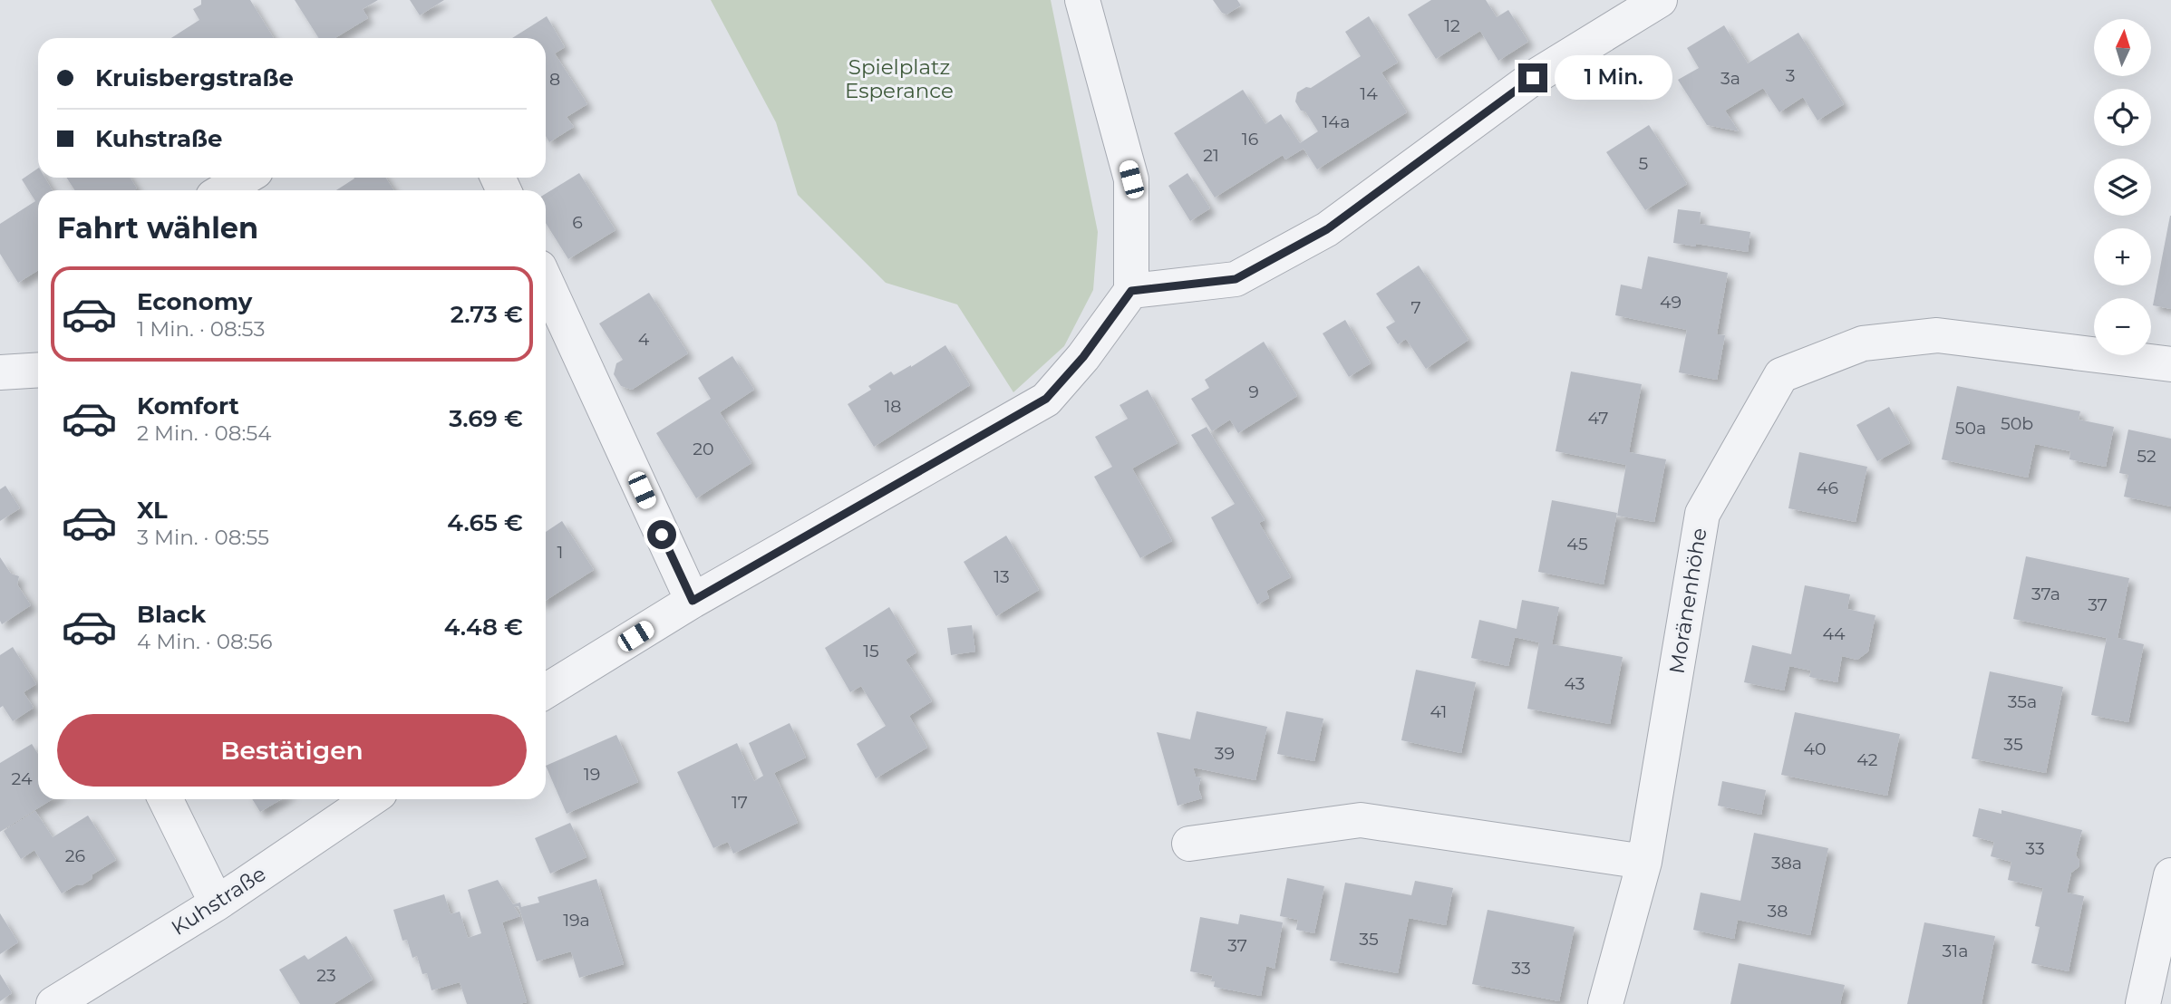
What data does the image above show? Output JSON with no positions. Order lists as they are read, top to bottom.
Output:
{
  "streets": {
    "street": ["Moränenhöhe", "Kuhstraße"]
  },
  "parks": ["Spielplatz Esperance"],
  "house_numbers": [
    "12",
    "3",
    "3a",
    "8",
    "14",
    "14a",
    "16",
    "21",
    "5",
    "6",
    "49",
    "7",
    "4",
    "9",
    "18",
    "47",
    "50b",
    "50a",
    "20",
    "52",
    "46",
    "45",
    "1",
    "13",
    "37a",
    "37",
    "44",
    "15",
    "43",
    "35a",
    "41",
    "35",
    "40",
    "39",
    "42",
    "19",
    "24",
    "17",
    "33",
    "26",
    "38a",
    "38",
    "19a",
    "35",
    "37",
    "31a",
    "33",
    "23"
  ],
  "north": "top",
  "page": {
    "map_buttons": ["+", "−"],
    "banner": ["Kruisbergstraße", "Kuhstraße"],
    "bubble": "1 Min.",
    "heading": "Fahrt wählen",
    "list": [
      {
        "name": "Economy",
        "note": "1 Min. · 08:53",
        "value": "2.73 €"
      },
      {
        "name": "Komfort",
        "note": "2 Min. · 08:54",
        "value": "3.69 €"
      },
      {
        "name": "XL",
        "note": "3 Min. · 08:55",
        "value": "4.65 €"
      },
      {
        "name": "Black",
        "note": "4 Min. · 08:56",
        "value": "4.48 €"
      }
    ],
    "buttons": "Bestätigen"
  }
}
